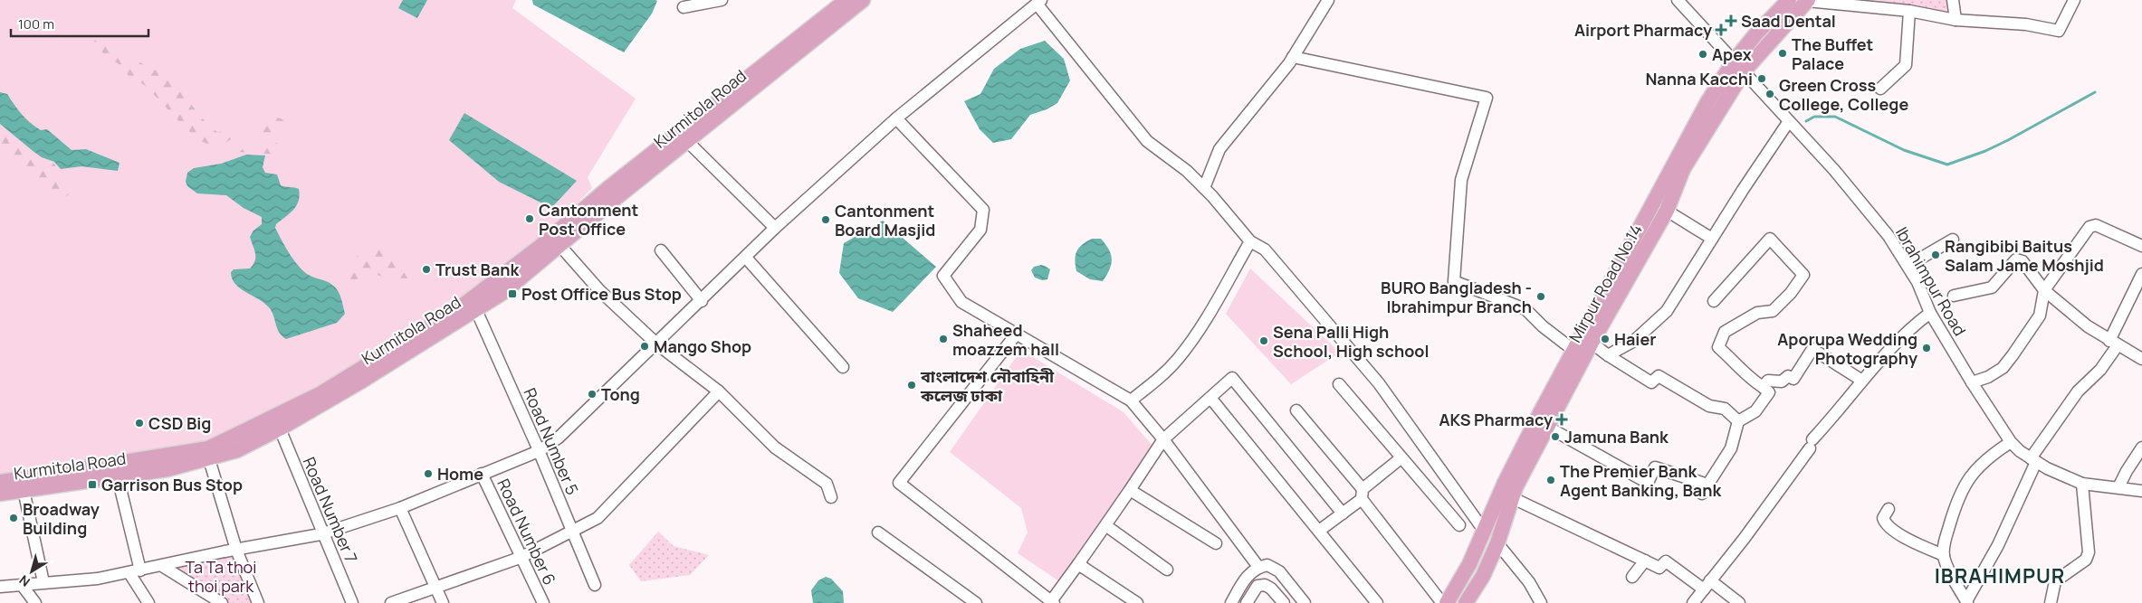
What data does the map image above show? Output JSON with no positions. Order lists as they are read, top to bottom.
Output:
{
  "streets": {
    "main road": ["Kurmitola Road", "Mirpur Road No.14"],
    "street": [
      "Ibrahimpur Road",
      "Road Number 5",
      "Road Number 7",
      "Road Number 6"
    ]
  },
  "crossings": [
    ["Kurmitola Road", "Road Number 5"],
    ["Kurmitola Road", "Road Number 7"],
    ["Ibrahimpur Road", "Mirpur Road No.14"]
  ],
  "districts": ["IBRAHIMPUR"],
  "parks": ["Ta Ta thoi thoi park"],
  "places": {
    "health": ["Saad Dental", "Airport Pharmacy", "AKS Pharmacy"],
    "other": [
      "The Buffet Palace",
      "Apex",
      "Nanna Kacchi",
      "Green Cross College, College",
      "Cantonment Post Office",
      "Cantonment Board Masjid",
      "Rangibibi Baitus Salam Jame Moshjid",
      "Trust Bank",
      "BURO Bangladesh - Ibrahimpur Branch",
      "Shaheed moazzem hall",
      "Haier",
      "Sena Palli High School, High school",
      "Mango Shop",
      "Aporupa Wedding Photography",
      "বাংলাদেশ নৌবাহিনী কলেজ ঢাকা",
      "Tong",
      "CSD Big",
      "Jamuna Bank",
      "Home",
      "The Premier Bank Agent Banking, Bank",
      "Broadway Building"
    ],
    "transit": ["Post Office Bus Stop", "Garrison Bus Stop"]
  },
  "scale_bar": "100 m",
  "north": "bottom left"
}
